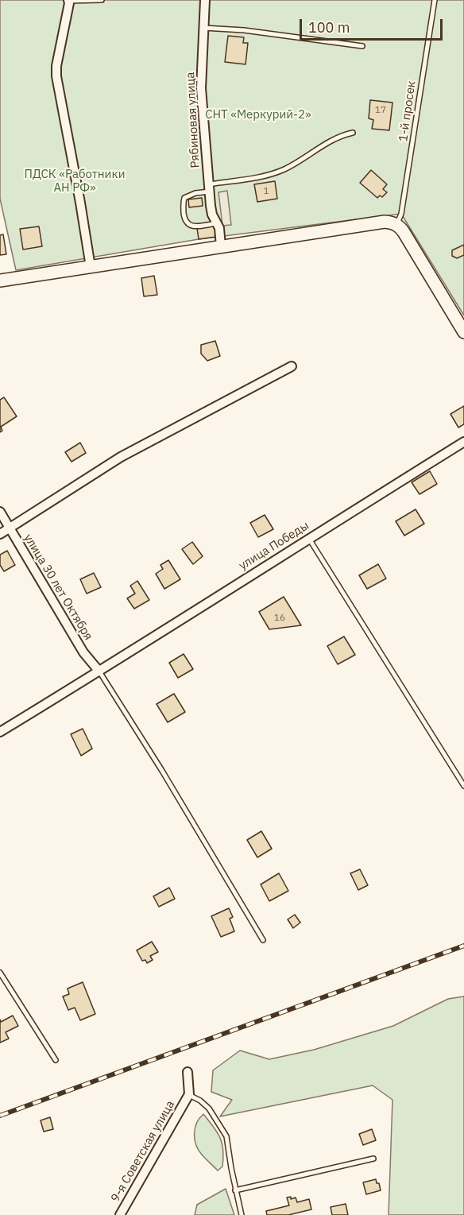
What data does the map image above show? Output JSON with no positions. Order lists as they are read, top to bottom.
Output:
{
  "streets": {
    "street": [
      "Рябиновая улица",
      "улица Победы",
      "улица 30 лет Октября",
      "9-я Советская улица"
    ],
    "lane": ["1-й просек"]
  },
  "crossings": [
    ["улица Победы", "улица 30 лет Октября"]
  ],
  "parks": ["СНТ «Меркурий-2»", "ПДСК «Работники АН РФ»"],
  "house_numbers": ["17", "1", "16"],
  "scale_bar": "100 m"
}
